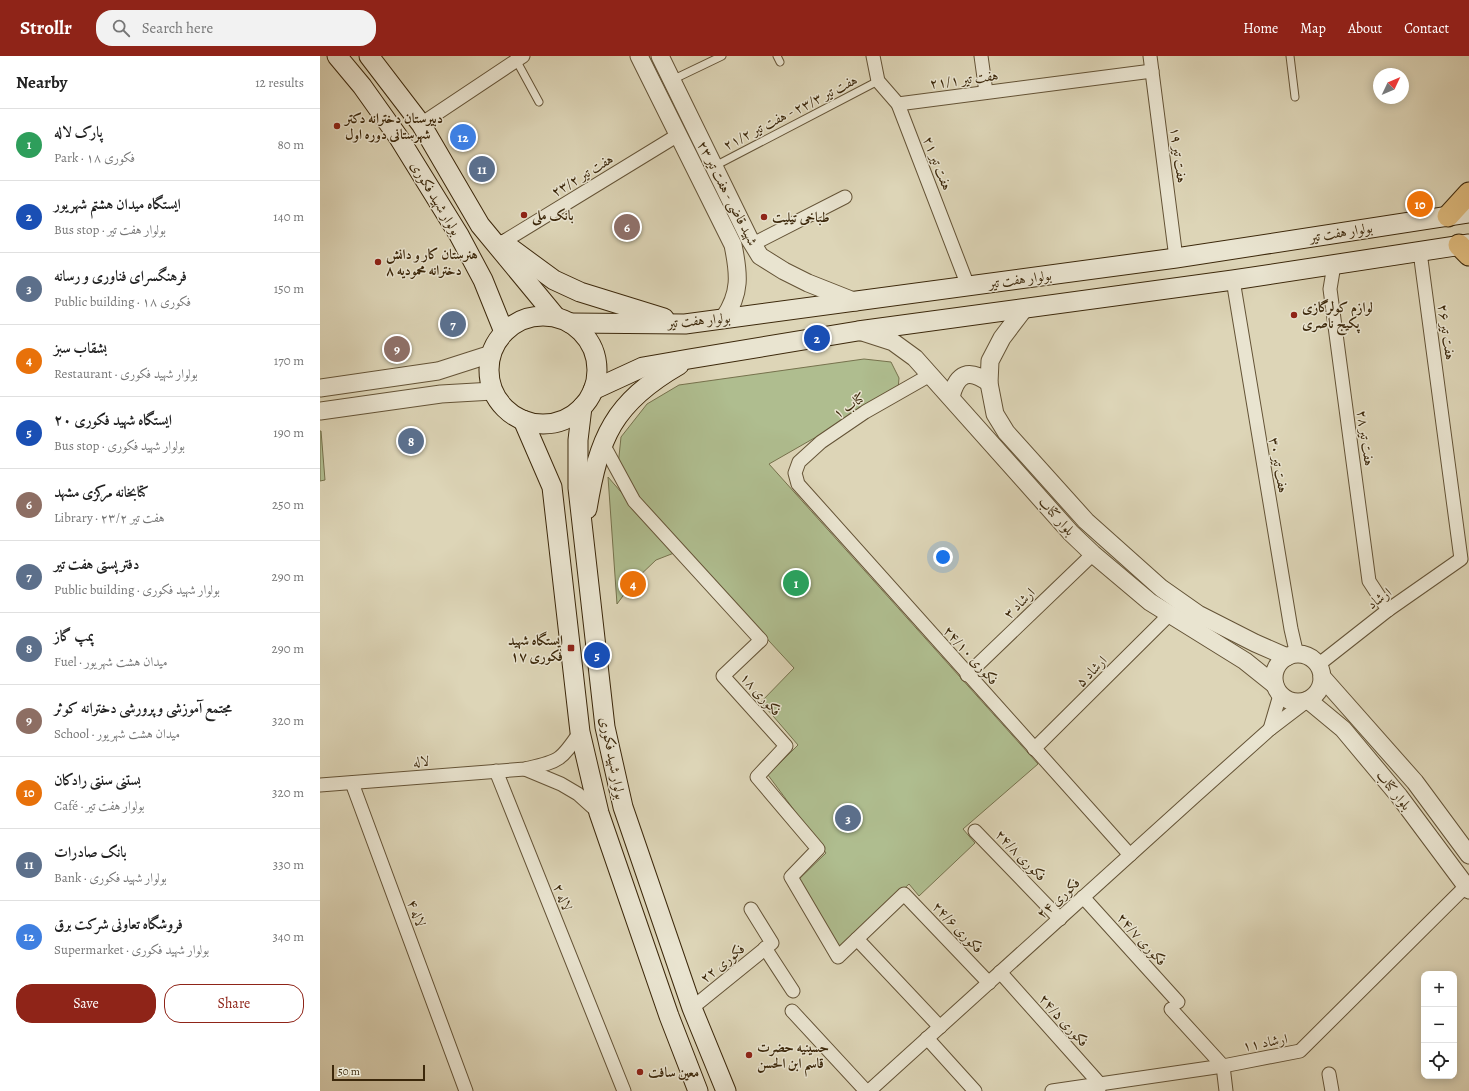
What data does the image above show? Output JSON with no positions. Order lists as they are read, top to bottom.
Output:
{
  "streets": {
    "main road": ["بولوار شهید فکوری", "بولوار هفت تیر"],
    "street": [
      "هفت تیر ۲۱/۱",
      "هفت تیر ۱۹",
      "هفت تیر ۲۱",
      "هفت تیر ۲۳/۲",
      "شهید قاضی - هفت تیر ۲۳",
      "هفت تیر ۲۶",
      "کتاب ۱",
      "هفت تیر ۲۸",
      "هفت تیر ۳۰",
      "بلوار کتاب",
      "ارشاد",
      "ارشاد ۳",
      "فکوری ۲۴/۱۰",
      "ارشاد ۵",
      "فکوری ١٨",
      "لاله",
      "فکوری ۲۴/۸",
      "لاله ۲",
      "فکوری ۲۴",
      "لاله ۴",
      "فکوری ۲۴/۶",
      "فکوری ۲۴/۷",
      "فکوری ۲۲",
      "فکوری ۲۴/۵",
      "ارشاد ۱۱"
    ],
    "lane": ["هفت تیر ۲۳/۳ - هفت تیر ۲۱/۲"]
  },
  "crossings": [
    ["هفت تیر ۲۱/۱", "هفت تیر ۱۹"],
    ["هفت تیر ۲۱/۱", "هفت تیر ۲۱"],
    ["هفت تیر ۲۳/۳ - هفت تیر ۲۱/۲", "هفت تیر ۲۱"],
    ["هفت تیر ۲۳/۳ - هفت تیر ۲۱/۲", "شهید قاضی - هفت تیر ۲۳"],
    ["هفت تیر ۱۹", "بولوار هفت تیر"],
    ["هفت تیر ۲۱", "بولوار هفت تیر"],
    ["هفت تیر ۲۳/۲", "شهید قاضی - هفت تیر ۲۳"],
    ["شهید قاضی - هفت تیر ۲۳", "بولوار هفت تیر"],
    ["بولوار شهید فکوری", "بولوار هفت تیر"],
    ["بولوار شهید فکوری", "لاله"],
    ["بولوار شهید فکوری", "فکوری ۲۲"],
    ["هفت تیر ۲۶", "ارشاد"],
    ["کتاب ۱", "بلوار کتاب"],
    ["کتاب ۱", "فکوری ۲۴/۱۰"],
    ["هفت تیر ۲۸", "ارشاد"],
    ["هفت تیر ۳۰", "بلوار کتاب"],
    ["هفت تیر ۳۰", "ارشاد"],
    ["هفت تیر ۳۰", "فکوری ۲۴"],
    ["بلوار کتاب", "ارشاد"],
    ["بلوار کتاب", "ارشاد ۳"],
    ["بلوار کتاب", "ارشاد ۵"],
    ["بلوار کتاب", "فکوری ۲۴"],
    ["بلوار کتاب", "ارشاد ۱۱"],
    ["ارشاد", "فکوری ۲۴"],
    ["ارشاد ۳", "فکوری ۲۴/۱۰"],
    ["فکوری ۲۴/۱۰", "ارشاد ۵"],
    ["فکوری ۲۴/۱۰", "فکوری ۲۴"],
    ["فکوری ١٨", "فکوری ۲۴/۶"],
    ["لاله", "لاله ۲"],
    ["لاله", "لاله ۴"],
    ["فکوری ۲۴/۸", "فکوری ۲۴"],
    ["فکوری ۲۴", "فکوری ۲۴/۶"],
    ["فکوری ۲۴", "فکوری ۲۴/۷"],
    ["فکوری ۲۴", "فکوری ۲۴/۵"],
    ["فکوری ۲۴/۷", "ارشاد ۱۱"],
    ["فکوری ۲۴/۵", "ارشاد ۱۱"]
  ],
  "places": {
    "other": [
      "دبیرستان دخترانه دکتر شهرستانی دوره اول",
      "بانک ملی",
      "طباخی تیلیت",
      "هنرستان کار و دانش دخترانه محمودیه ۸",
      "لوازم کولرگازی پکیج ناصری",
      "حسینیه حضرت قاسم ابن الحسن",
      "معین سافت"
    ],
    "transit": ["ایستگاه شهید فکوری ۱۷"]
  },
  "scale_bar": "50 m",
  "north": "top right",
  "page": {
    "header": "Strollr",
    "search": "Search here",
    "nav": [
      "Home",
      "Map",
      "About",
      "Contact"
    ],
    "heading": ["Nearby", "12 results"],
    "list": [
      {
        "mark": "1",
        "name": "پارک لاله",
        "note": "Park · فکوری ١٨",
        "value": "80 m"
      },
      {
        "mark": "2",
        "name": "ایستگاه میدان هشتم شهریور",
        "note": "Bus stop · بولوار هفت تیر",
        "value": "140 m"
      },
      {
        "mark": "3",
        "name": "فرهنگسرای فناوری و رسانه",
        "note": "Public building · فکوری ١٨",
        "value": "150 m"
      },
      {
        "mark": "4",
        "name": "بشقاب سبز",
        "note": "Restaurant · بولوار شهید فکوری",
        "value": "170 m"
      },
      {
        "mark": "5",
        "name": "ایستگاه شهید فکوری ۲۰",
        "note": "Bus stop · بولوار شهید فکوری",
        "value": "190 m"
      },
      {
        "mark": "6",
        "name": "کتابخانه مرکزی مشهد",
        "note": "Library · هفت تیر ۲۳/۲",
        "value": "250 m"
      },
      {
        "mark": "7",
        "name": "دفتر پستی هفت تیر",
        "note": "Public building · بولوار شهید فکوری",
        "value": "290 m"
      },
      {
        "mark": "8",
        "name": "پمپ گاز",
        "note": "Fuel · میدان هشت شهریور",
        "value": "290 m"
      },
      {
        "mark": "9",
        "name": "مجتمع آموزشی و پرورشی دخترانه کوثر",
        "note": "School · میدان هشت شهریور",
        "value": "320 m"
      },
      {
        "mark": "10",
        "name": "بستنی سنتی رادکان",
        "note": "Café · بولوار هفت تیر",
        "value": "320 m"
      },
      {
        "mark": "11",
        "name": "بانک صادرات",
        "note": "Bank · بولوار شهید فکوری",
        "value": "330 m"
      },
      {
        "mark": "12",
        "name": "فروشگاه تعاونی شرکت برق",
        "note": "Supermarket · بولوار شهید فکوری",
        "value": "340 m"
      }
    ],
    "pins": [
      "12",
      "11",
      "10",
      "6",
      "7",
      "2",
      "9",
      "8",
      "1",
      "4",
      "5",
      "3"
    ],
    "map_buttons": ["+", "−"],
    "buttons": ["Save", "Share"],
    "scale": "50 m"
  }
}
